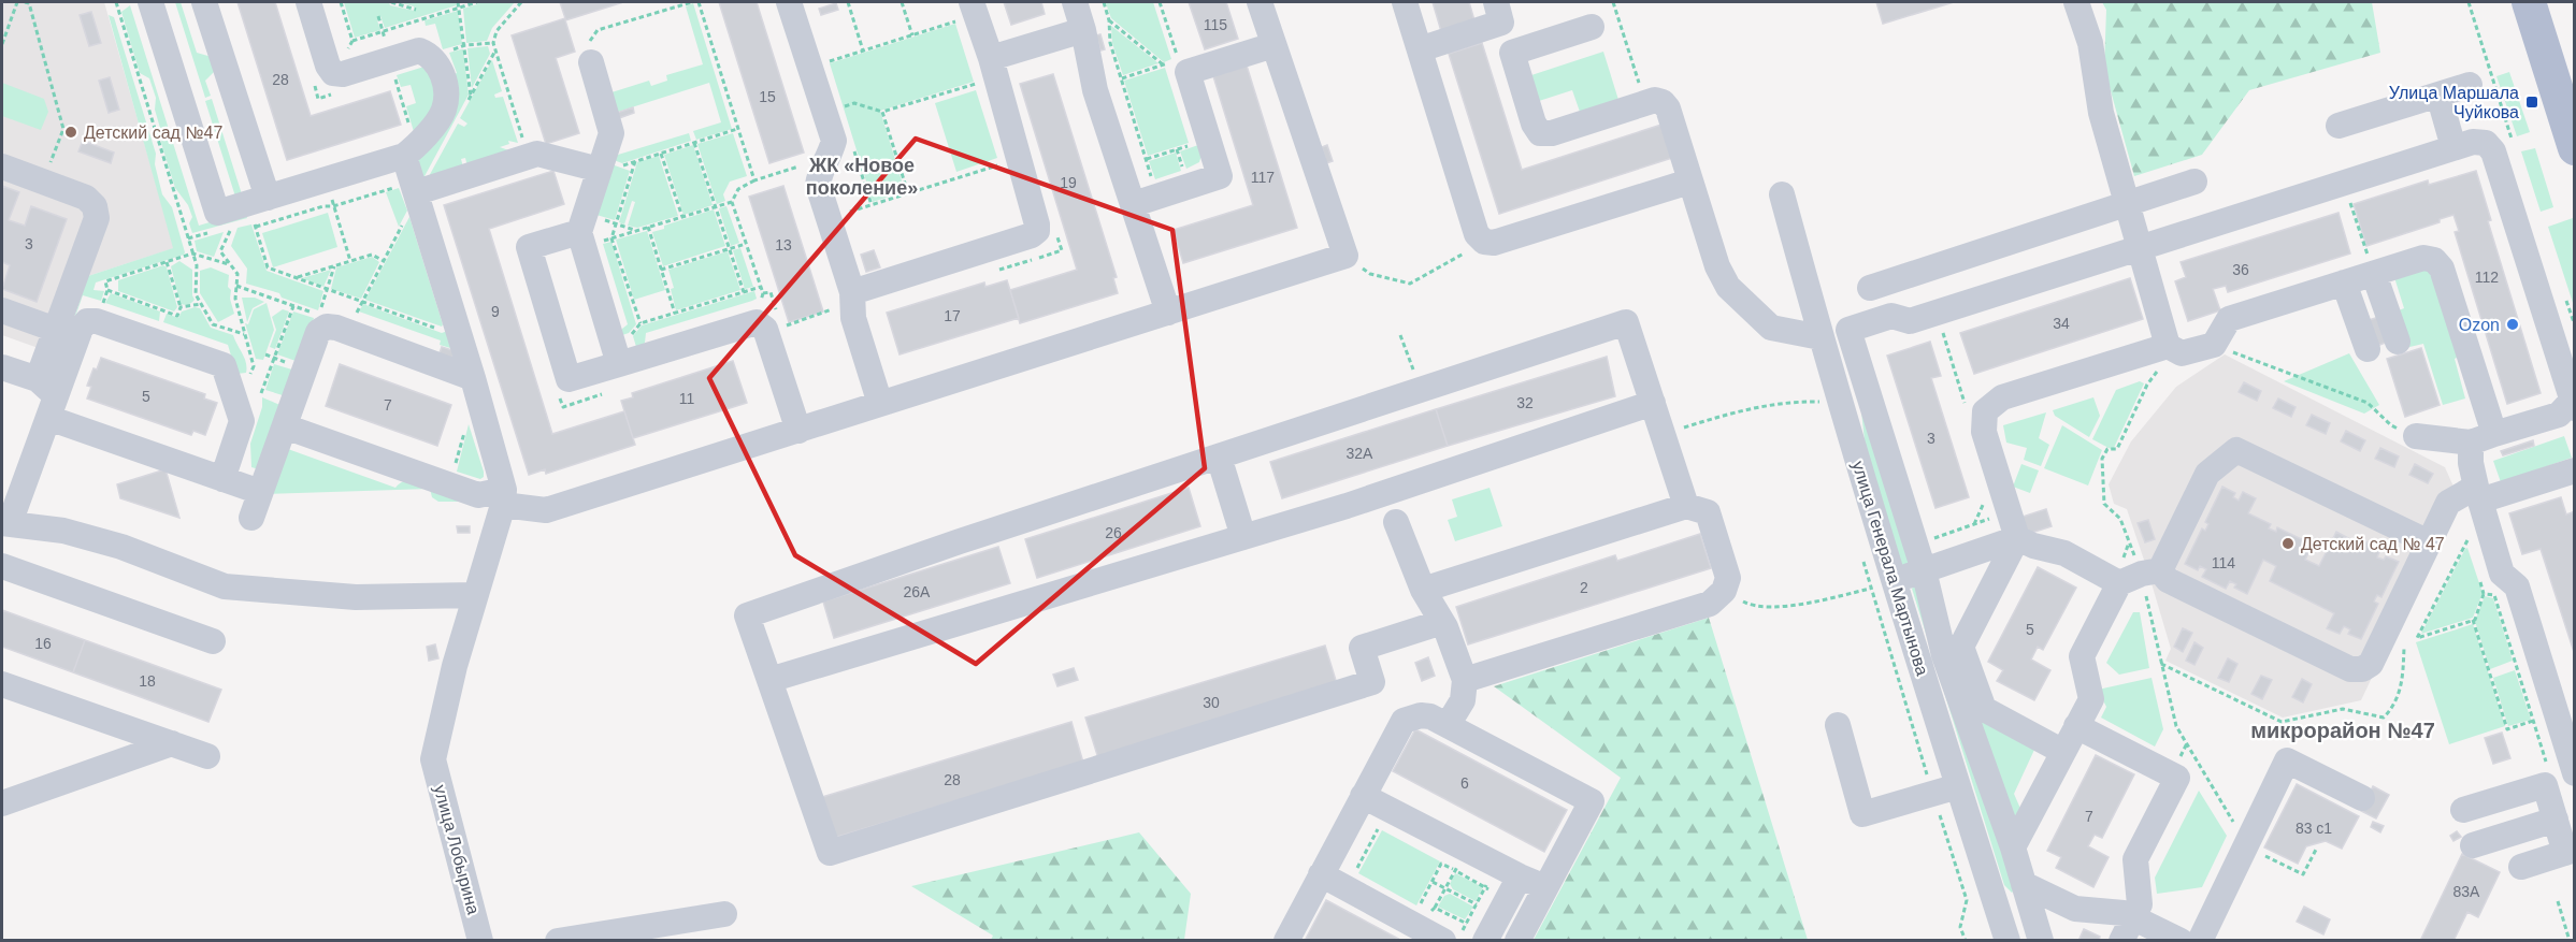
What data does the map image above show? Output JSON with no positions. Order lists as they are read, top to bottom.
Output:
{
  "streets": {
    "street": ["улица Генерала Мартынова", "улица Лобырина"]
  },
  "districts": ["ЖК «Новое поколение»", "микрорайон №47"],
  "places": {
    "transit": ["Улица Маршала Чуйкова"],
    "other": ["Детский сад №47", "Ozon", "Детский сад № 47"]
  },
  "house_numbers": [
    "115",
    "28",
    "15",
    "117",
    "19",
    "3",
    "13",
    "36",
    "112",
    "9",
    "17",
    "34",
    "5",
    "11",
    "32",
    "7",
    "3",
    "32А",
    "26",
    "114",
    "2",
    "26А",
    "5",
    "16",
    "18",
    "30",
    "28",
    "6",
    "7",
    "83 с1",
    "83А"
  ]
}
